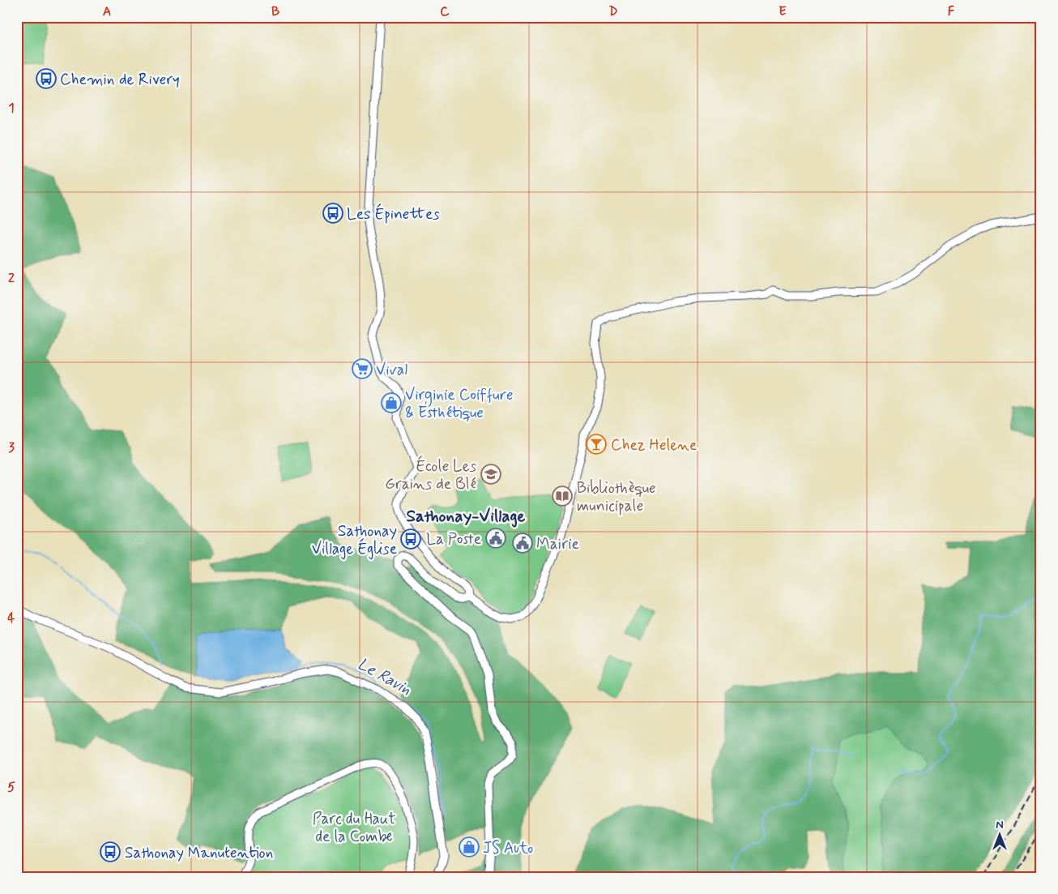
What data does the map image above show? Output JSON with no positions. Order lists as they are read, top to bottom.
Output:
{
  "districts": ["Sathonay-Village"],
  "water": ["Le Ravin"],
  "parks": ["Parc du Haut de la Combe"],
  "places": {
    "bus stop": [
      "Chemin de Rivery",
      "Les Épinettes",
      "Sathonay Village Église",
      "Sathonay Manutention"
    ],
    "supermarket": ["Vival"],
    "shop": ["Virginie Coiffure & Esthétique", "JS Auto"],
    "bar": ["Chez Helene"],
    "school or university": ["École Les Grains de Blé"],
    "library": ["Bibliothèque municipale"],
    "public building": ["La Poste", "Mairie"]
  },
  "north": "top",
  "grid": {
    "columns": [
      "A",
      "B",
      "C",
      "D",
      "E",
      "F"
    ],
    "rows": [
      "1",
      "2",
      "3",
      "4",
      "5"
    ]
  }
}
